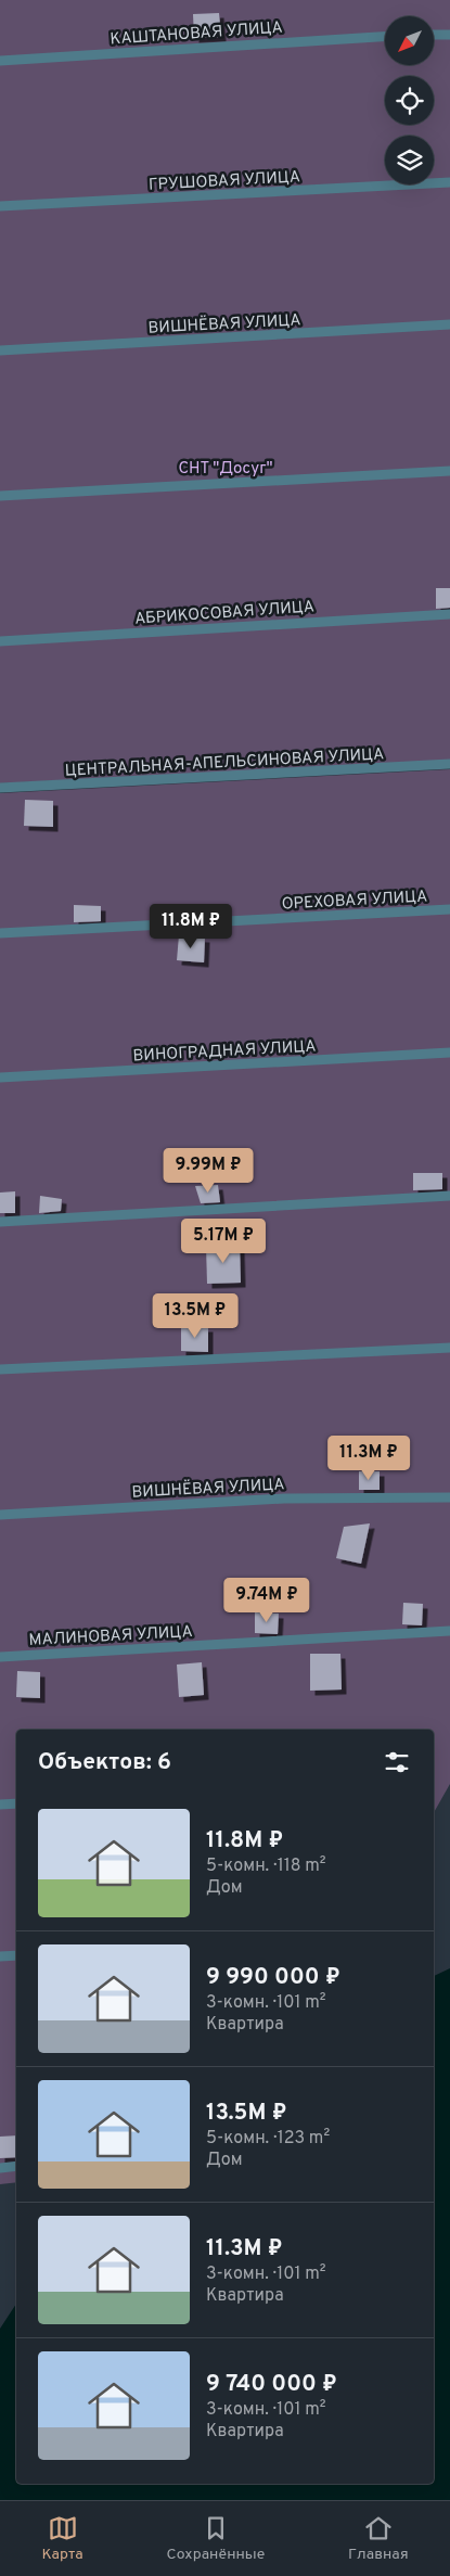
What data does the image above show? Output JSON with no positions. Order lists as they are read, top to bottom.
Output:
{
  "streets": {
    "lane": [
      "КАШТАНОВАЯ УЛИЦА",
      "ГРУШОВАЯ УЛИЦА",
      "ВИШНЁВАЯ УЛИЦА",
      "АБРИКОСОВАЯ УЛИЦА",
      "ЦЕНТРАЛЬНАЯ-АПЕЛЬСИНОВАЯ УЛИЦА",
      "ОРЕХОВАЯ УЛИЦА",
      "ВИНОГРАДНАЯ УЛИЦА",
      "МАЛИНОВАЯ УЛИЦА"
    ]
  },
  "parks": ["СНТ \"Досуг\""],
  "north": "bottom left",
  "page": {
    "price": [
      "11.8M ₽",
      "9.99M ₽",
      "5.17M ₽",
      "13.5M ₽",
      "11.3M ₽",
      "9.74M ₽"
    ],
    "heading": "Объектов: 6",
    "list": [
      {
        "name": "11.8M ₽",
        "note": "5-комн. · 118 m² · Дом"
      },
      {
        "name": "9 990 000 ₽",
        "note": "3-комн. · 101 m² · Квартира"
      },
      {
        "name": "13.5M ₽",
        "note": "5-комн. · 123 m² · Дом"
      },
      {
        "name": "11.3M ₽",
        "note": "3-комн. · 101 m² · Квартира"
      },
      {
        "name": "9 740 000 ₽",
        "note": "3-комн. · 101 m² · Квартира"
      }
    ],
    "tabs": ["Карта", "Сохранённые", "Главная"]
  }
}
